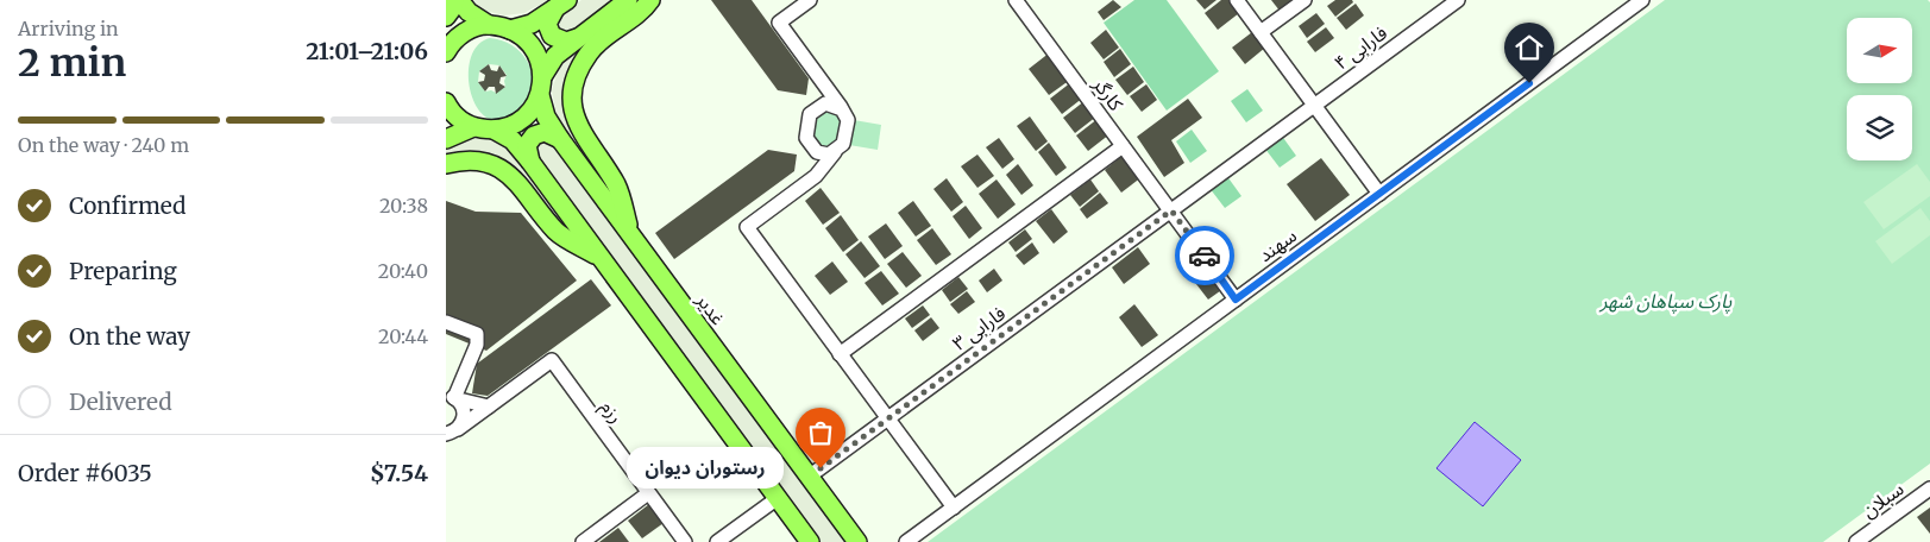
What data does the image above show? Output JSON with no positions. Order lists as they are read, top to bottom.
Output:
{
  "streets": {
    "main road": ["غدیر"],
    "street": [
      "فارابی ۴",
      "کارگر",
      "سهند",
      "فارابی ۳",
      "رزم",
      "سبلان"
    ]
  },
  "crossings": [
    ["فارابی ۴", "کارگر"],
    ["فارابی ۴", "فارابی ۳"],
    ["کارگر", "سهند"],
    ["کارگر", "فارابی ۳"],
    ["غدیر", "فارابی ۳"]
  ],
  "parks": ["پارک سپاهان شهر"],
  "places": ["رستوران دیوان"],
  "north": "right",
  "page": {
    "heading": ["2 min", "Arriving in", "21:01–21:06"],
    "panel": ["Order #6035", "$7.54"],
    "bar": "On the way · 240 m",
    "list": [
      ["Confirmed", "20:38"],
      ["Preparing", "20:40"],
      ["On the way", "20:44"],
      "Delivered"
    ],
    "bubble": "رستوران دیوان"
  }
}
